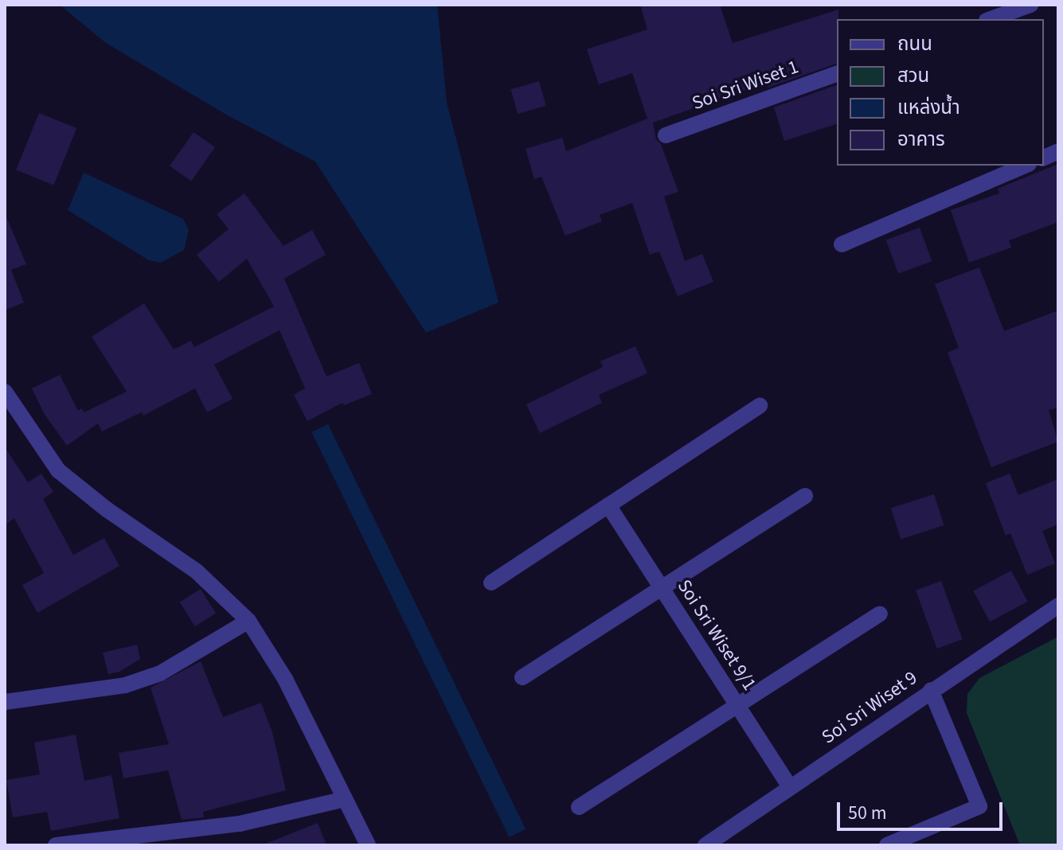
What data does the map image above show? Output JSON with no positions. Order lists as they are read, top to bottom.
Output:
{
  "streets": {
    "street": ["Soi Sri Wiset 1", "Soi Sri Wiset 9/1", "Soi Sri Wiset 9"]
  },
  "crossings": [
    ["Soi Sri Wiset 9/1", "Soi Sri Wiset 9"]
  ],
  "legend": [
    "ถนน",
    "สวน",
    "แหล่งน้ำ",
    "อาคาร"
  ],
  "scale_bar": "50 m"
}
